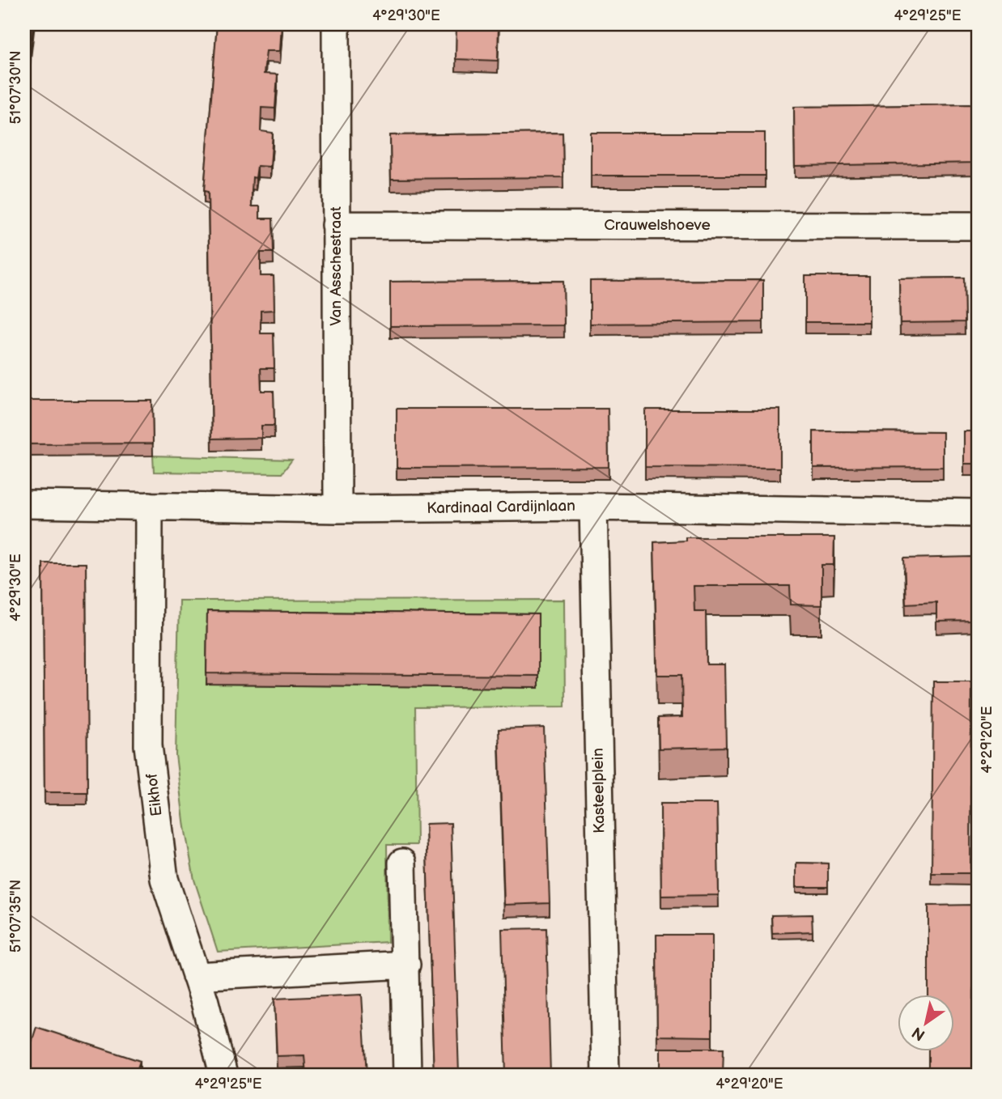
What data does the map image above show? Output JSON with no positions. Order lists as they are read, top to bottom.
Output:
{
  "streets": {
    "street": [
      "Crauwelshoeve",
      "Van Asschestraat",
      "Kardinaal Cardijnlaan",
      "Kasteelplein",
      "Eikhof"
    ]
  },
  "crossings": [
    ["Crauwelshoeve", "Van Asschestraat"],
    ["Van Asschestraat", "Kardinaal Cardijnlaan"],
    ["Kardinaal Cardijnlaan", "Kasteelplein"],
    ["Kardinaal Cardijnlaan", "Eikhof"]
  ],
  "north": "bottom left",
  "coordinates": [
    "4°29'30\"E",
    "4°29'25\"E",
    "51°07'30\"N",
    "4°29'20\"E",
    "51°07'35\"N"
  ]
}
